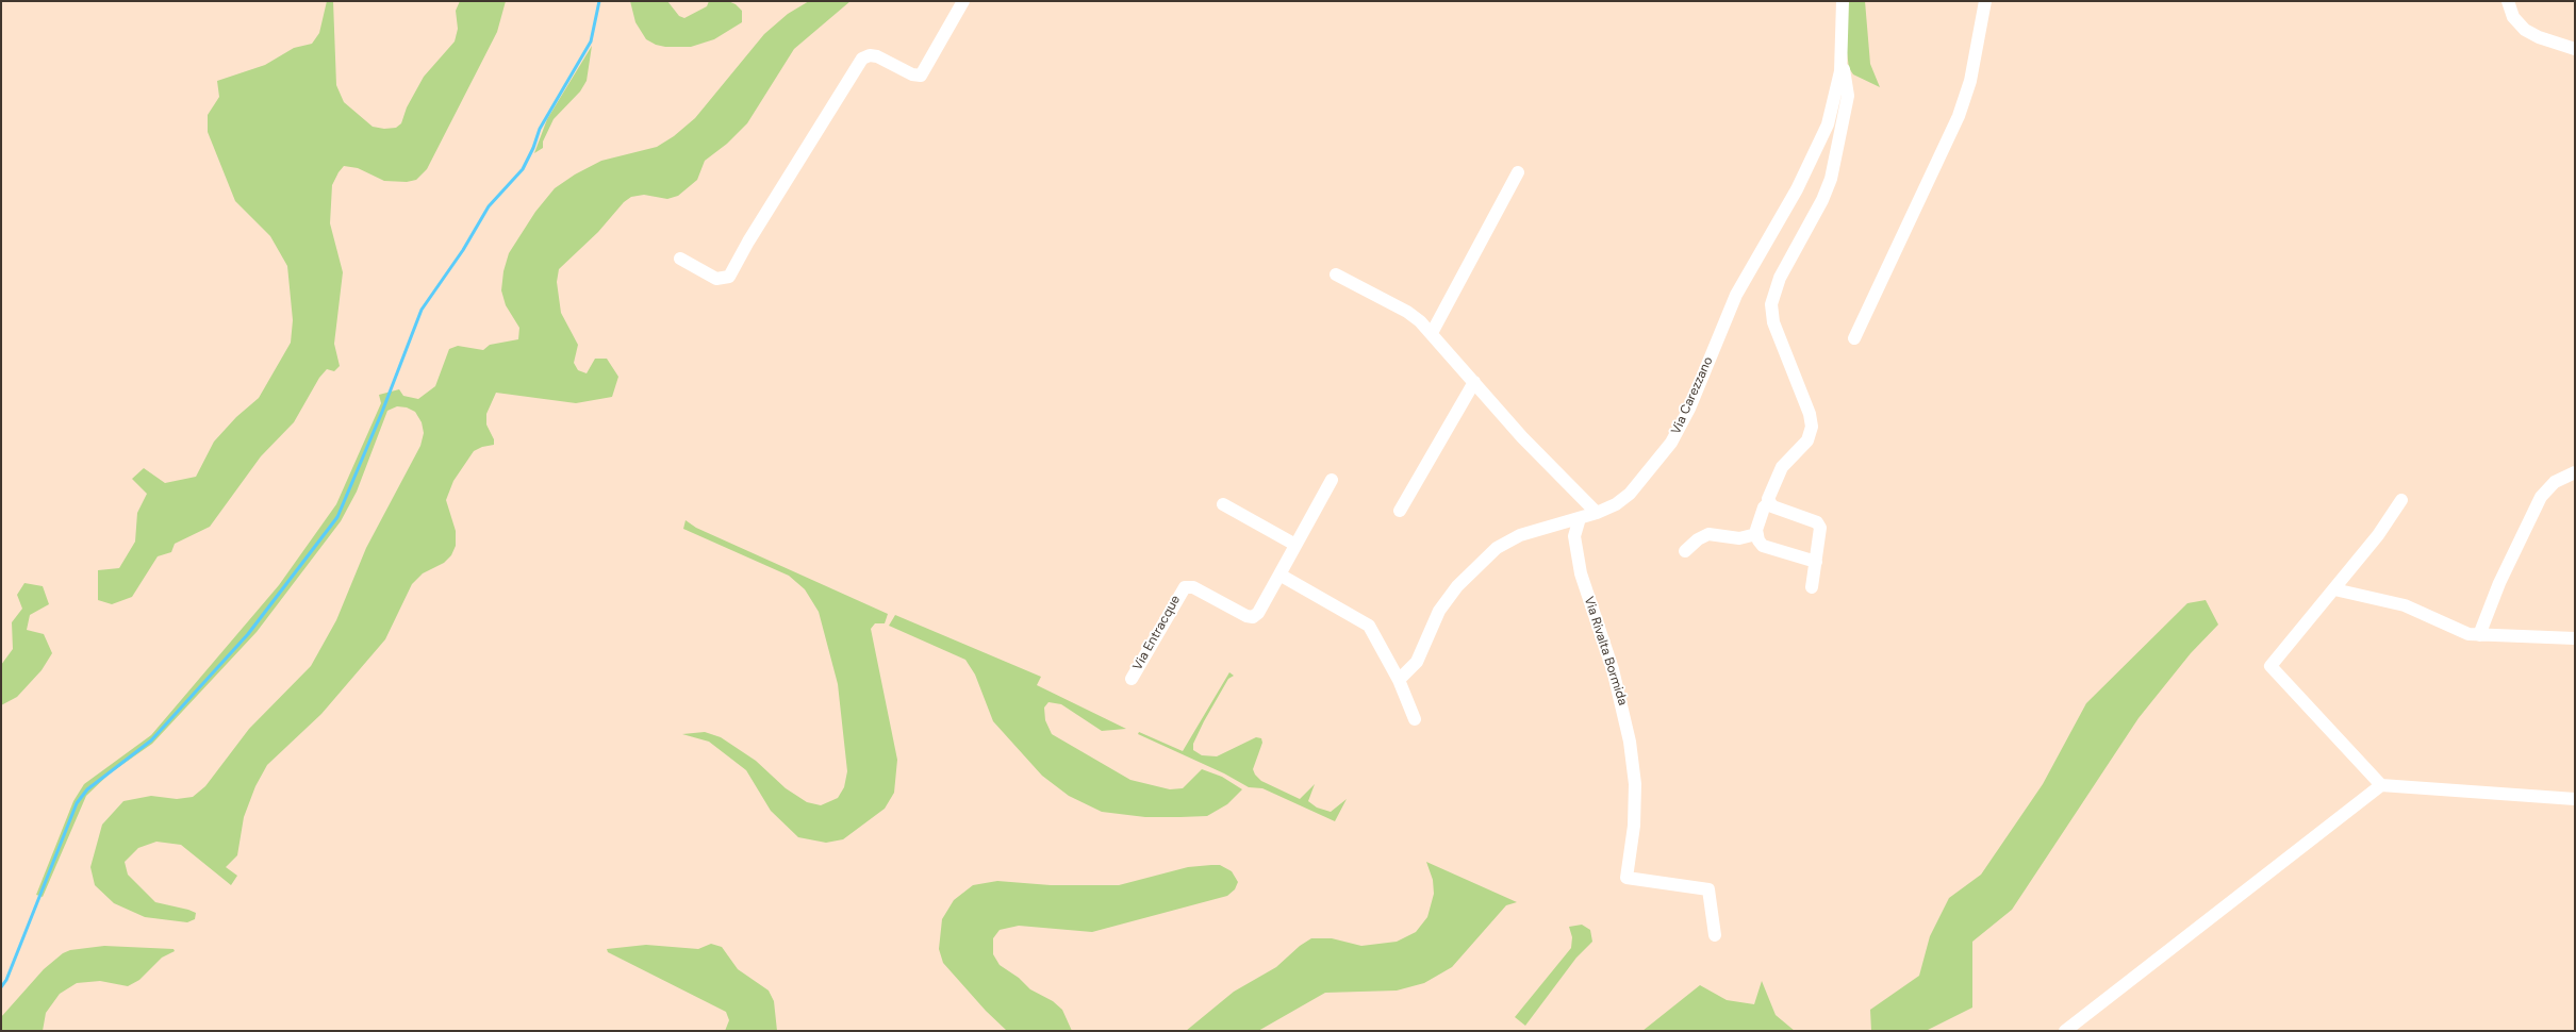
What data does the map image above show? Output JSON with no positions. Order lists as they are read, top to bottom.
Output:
{
  "streets": {
    "street": ["Via Carezzano", "Via Entracque", "Via Rivalta Bormida"]
  },
  "crossings": [
    ["Via Carezzano", "Via Rivalta Bormida"]
  ]
}
